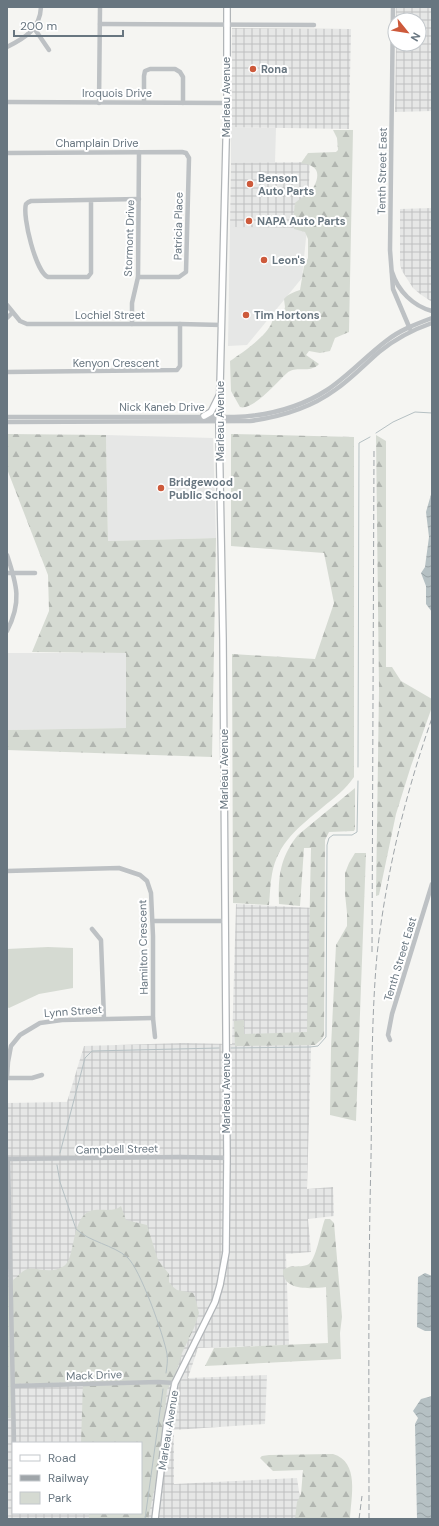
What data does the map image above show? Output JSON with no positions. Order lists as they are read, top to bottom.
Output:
{
  "streets": {
    "main road": ["Marleau Avenue"],
    "street": [
      "Iroquois Drive",
      "Champlain Drive",
      "Tenth Street East",
      "Patricia Place",
      "Stormont Drive",
      "Lochiel Street",
      "Kenyon Crescent",
      "Nick Kaneb Drive",
      "Hamilton Crescent",
      "Lynn Street",
      "Campbell Street",
      "Mack Drive"
    ]
  },
  "crossings": [
    ["Iroquois Drive", "Marleau Avenue"],
    ["Marleau Avenue", "Lochiel Street"],
    ["Marleau Avenue", "Nick Kaneb Drive"],
    ["Marleau Avenue", "Campbell Street"],
    ["Marleau Avenue", "Mack Drive"],
    ["Champlain Drive", "Patricia Place"],
    ["Champlain Drive", "Stormont Drive"],
    ["Tenth Street East", "Nick Kaneb Drive"],
    ["Patricia Place", "Stormont Drive"],
    ["Stormont Drive", "Lochiel Street"],
    ["Lochiel Street", "Kenyon Crescent"],
    ["Hamilton Crescent", "Lynn Street"]
  ],
  "places": [
    "Rona",
    "Benson Auto Parts",
    "NAPA Auto Parts",
    "Leon's",
    "Tim Hortons",
    "Bridgewood Public School"
  ],
  "legend": ["Road", "Railway", "Park"],
  "scale_bar": "200 m",
  "north": "bottom right"
}
